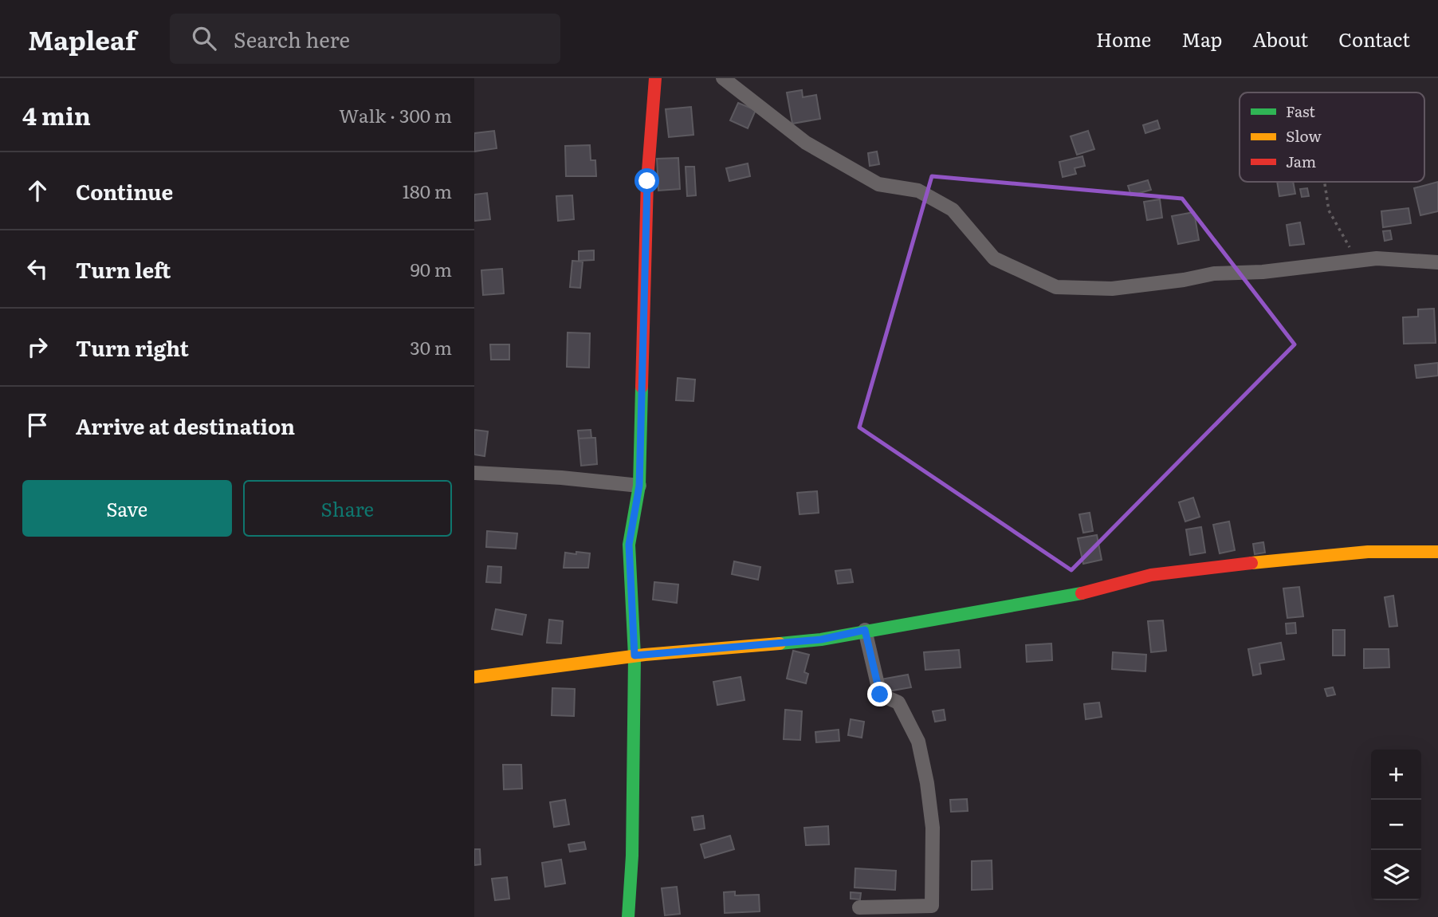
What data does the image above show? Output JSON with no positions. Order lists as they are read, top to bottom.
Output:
{
  "legend": ["Fast", "Slow", "Jam"],
  "page": {
    "header": "Mapleaf",
    "search": "Search here",
    "nav": [
      "Home",
      "Map",
      "About",
      "Contact"
    ],
    "heading": ["4 min", "Walk · 300 m"],
    "list": [
      ["Continue", "180 m"],
      ["Turn left", "90 m"],
      ["Turn right", "30 m"],
      "Arrive at destination"
    ],
    "buttons": ["Save", "Share"],
    "map_buttons": ["+", "−"]
  }
}
